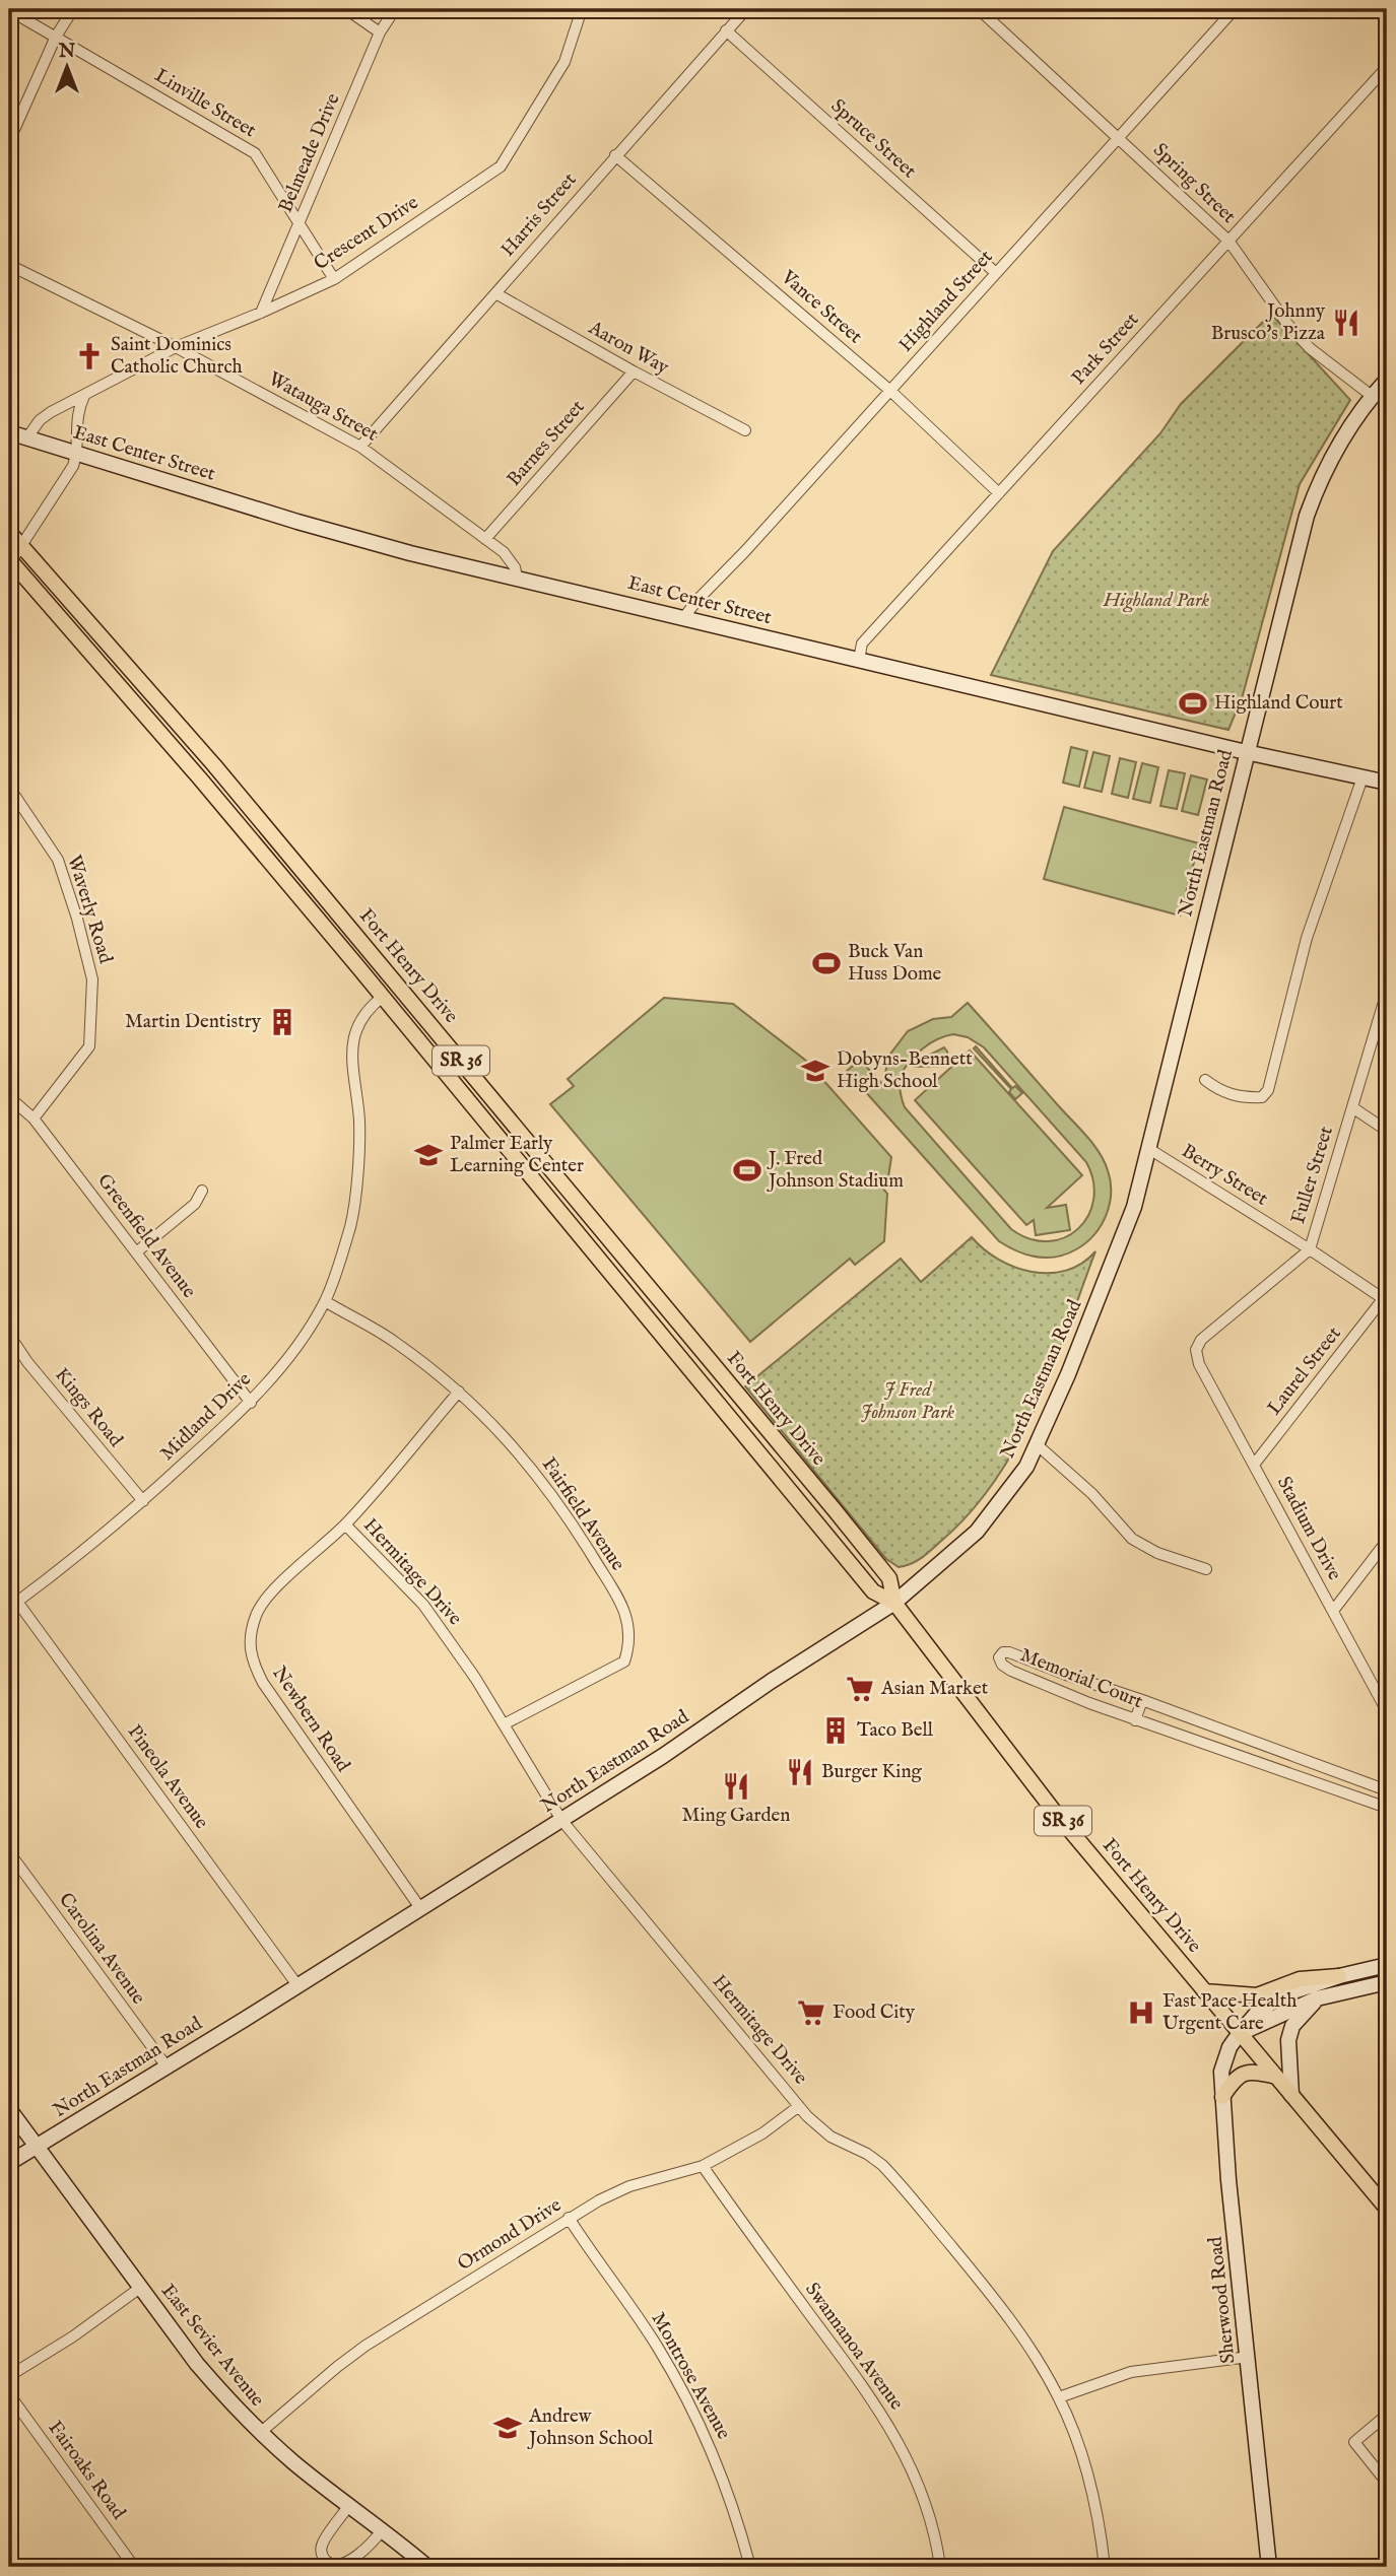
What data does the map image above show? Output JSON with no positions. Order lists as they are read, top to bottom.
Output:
{
  "streets": {
    "main road": [
      "East Center Street",
      "North Eastman Road",
      "Fort Henry Drive",
      "SR 36",
      "Sherwood Road",
      "East Sevier Avenue"
    ],
    "street": [
      "Linville Street",
      "Spruce Street",
      "Belmeade Drive",
      "Spring Street",
      "Harris Street",
      "Crescent Drive",
      "Highland Street",
      "Vance Street",
      "Aaron Way",
      "Park Street",
      "Watauga Street",
      "Barnes Street",
      "Waverly Road",
      "Berry Street",
      "Fuller Street",
      "Greenfield Avenue",
      "Laurel Street",
      "Kings Road",
      "Midland Drive",
      "Fairfield Avenue",
      "Stadium Drive",
      "Hermitage Drive",
      "Memorial Court",
      "Newbern Road",
      "Pineola Avenue",
      "Carolina Avenue",
      "Ormond Drive",
      "Swannanoa Avenue",
      "Montrose Avenue",
      "Fairoaks Road"
    ]
  },
  "crossings": [
    ["Linville Street", "Belmeade Drive"],
    ["Linville Street", "Crescent Drive"],
    ["Spruce Street", "Harris Street"],
    ["Spruce Street", "Highland Street"],
    ["Belmeade Drive", "Crescent Drive"],
    ["Spring Street", "Highland Street"],
    ["Spring Street", "Park Street"],
    ["Spring Street", "North Eastman Road"],
    ["Harris Street", "Vance Street"],
    ["Harris Street", "Aaron Way"],
    ["Harris Street", "Watauga Street"],
    ["Crescent Drive", "Watauga Street"],
    ["Crescent Drive", "East Center Street"],
    ["Highland Street", "Vance Street"],
    ["Highland Street", "East Center Street"],
    ["Vance Street", "Park Street"],
    ["Aaron Way", "Barnes Street"],
    ["Park Street", "East Center Street"],
    ["Watauga Street", "Barnes Street"],
    ["Watauga Street", "East Center Street"],
    ["East Center Street", "North Eastman Road"],
    ["North Eastman Road", "Fort Henry Drive"],
    ["North Eastman Road", "Berry Street"],
    ["North Eastman Road", "Hermitage Drive"],
    ["North Eastman Road", "Newbern Road"],
    ["North Eastman Road", "Pineola Avenue"],
    ["North Eastman Road", "Carolina Avenue"],
    ["North Eastman Road", "East Sevier Avenue"],
    ["Waverly Road", "Greenfield Avenue"],
    ["Fort Henry Drive", "Midland Drive"],
    ["Fort Henry Drive", "Sherwood Road"],
    ["Berry Street", "Fuller Street"],
    ["Berry Street", "Laurel Street"],
    ["Fuller Street", "Stadium Drive"],
    ["Greenfield Avenue", "Midland Drive"],
    ["Laurel Street", "Stadium Drive"],
    ["Kings Road", "Midland Drive"],
    ["Midland Drive", "Fairfield Avenue"],
    ["Midland Drive", "Pineola Avenue"],
    ["Fairfield Avenue", "Hermitage Drive"],
    ["Fairfield Avenue", "Newbern Road"],
    ["Hermitage Drive", "Newbern Road"],
    ["Hermitage Drive", "Ormond Drive"],
    ["Ormond Drive", "East Sevier Avenue"],
    ["Ormond Drive", "Swannanoa Avenue"],
    ["Ormond Drive", "Montrose Avenue"]
  ],
  "parks": ["Highland Park", "J Fred Johnson Park"],
  "places": {
    "restaurant": ["Johnny Brusco's Pizza", "Burger King", "Ming Garden"],
    "church": ["Saint Dominics Catholic Church"],
    "sports": ["Highland Court", "Buck Van Huss Dome", "J. Fred Johnson Stadium"],
    "building": ["Martin Dentistry", "Taco Bell"],
    "school or university": ["Dobyns-Bennett High School", "Palmer Early Learning Center", "Andrew Johnson School"],
    "supermarket": ["Asian Market", "Food City"],
    "hospital": ["Fast Pace Health Urgent Care"]
  },
  "north": "top"
}
